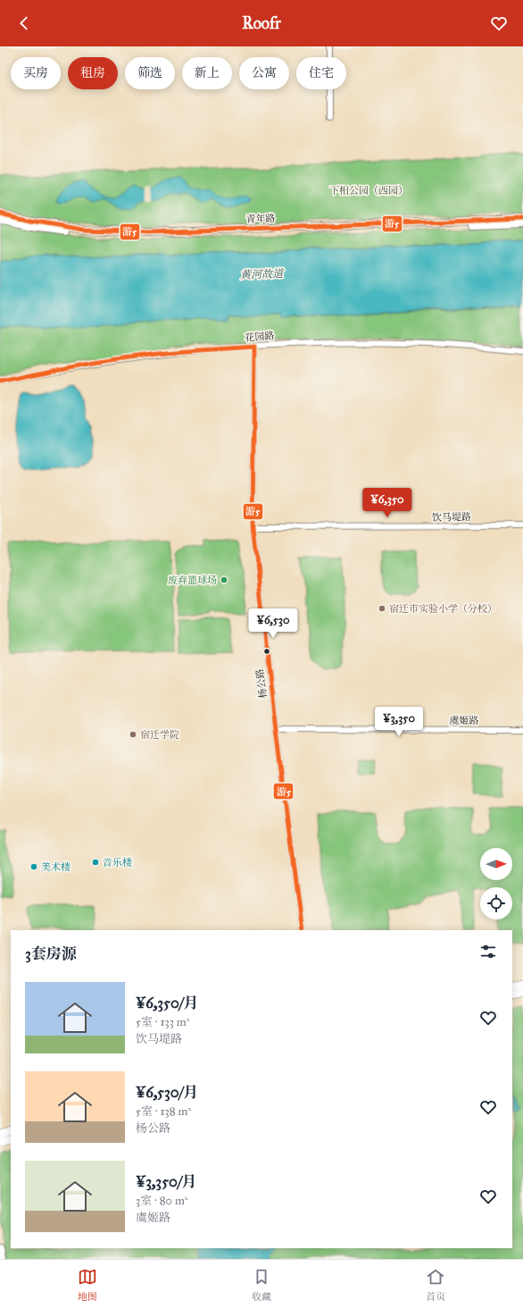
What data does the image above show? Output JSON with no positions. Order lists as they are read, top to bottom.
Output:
{
  "streets": {
    "street": [
      "青年路",
      "花园路",
      "饮马堤路",
      "杨公路",
      "虞姬路"
    ]
  },
  "crossings": [
    ["花园路", "杨公路"],
    ["饮马堤路", "杨公路"],
    ["杨公路", "虞姬路"]
  ],
  "water": ["黄河故道"],
  "parks": ["下相公园（西园）"],
  "places": [
    "废弃篮球场",
    "宿迁市实验小学（分校）",
    "宿迁学院",
    "音乐楼",
    "美术楼"
  ],
  "lines": ["transit line 游5"],
  "north": "right",
  "page": {
    "header": "Roofr",
    "chip": [
      "买房",
      "租房",
      "筛选",
      "新上",
      "公寓",
      "住宅"
    ],
    "price": ["¥6,350", "¥6,530", "¥3,350"],
    "heading": "3套房源",
    "list": [
      {
        "name": "¥6,350/月",
        "note": "5室 · 133 m² · 饮马堤路"
      },
      {
        "name": "¥6,530/月",
        "note": "5室 · 138 m² · 杨公路"
      },
      {
        "name": "¥3,350/月",
        "note": "3室 · 80 m² · 虞姬路"
      }
    ],
    "tabs": ["地图", "收藏", "首页"]
  }
}
